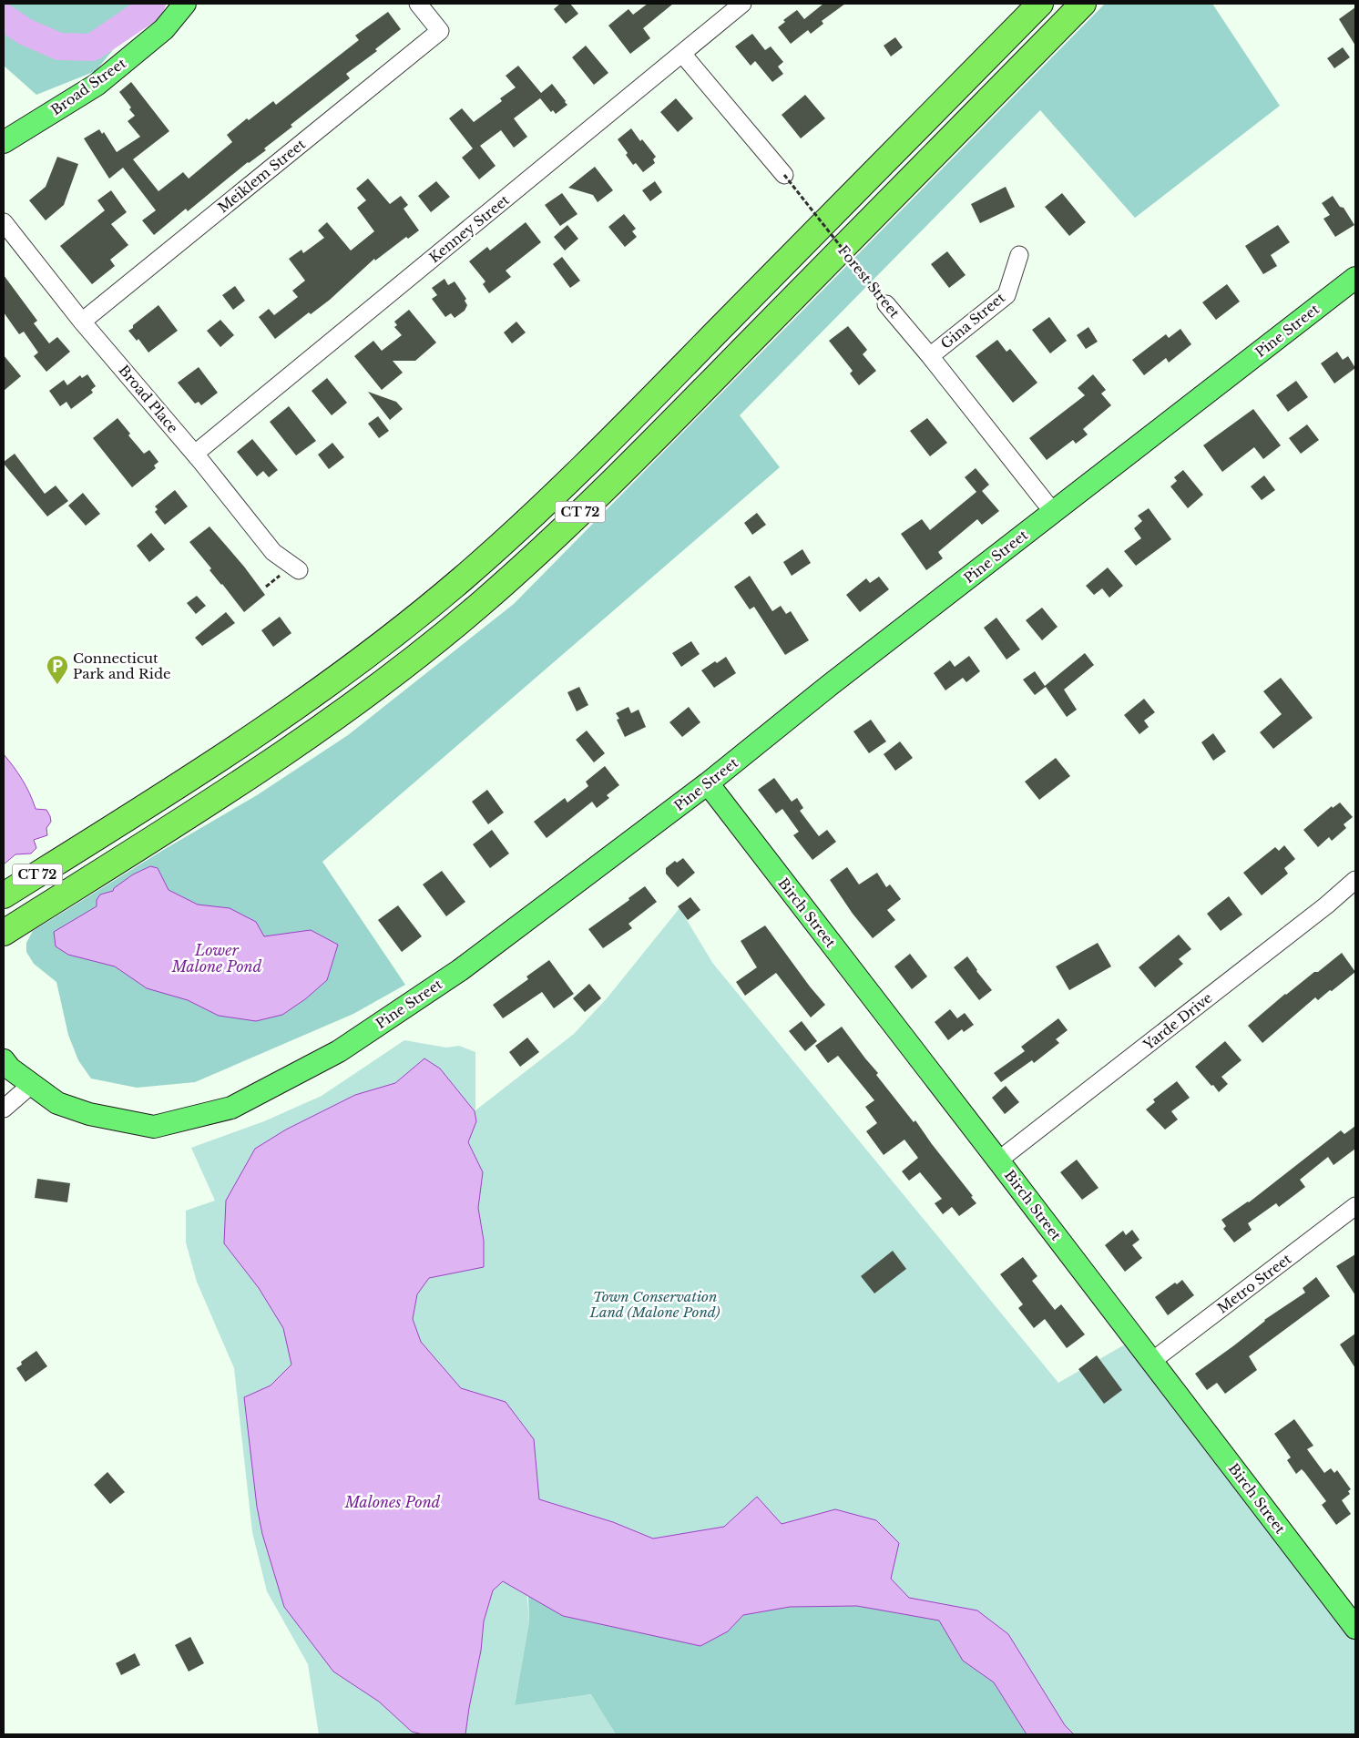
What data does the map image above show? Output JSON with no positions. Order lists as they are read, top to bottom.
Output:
{
  "streets": {
    "highway": ["CT 72"],
    "main road": ["Broad Street", "Pine Street", "Birch Street"],
    "street": [
      "Meiklem Street",
      "Kenney Street",
      "Forest Street",
      "Gina Street",
      "Broad Place",
      "Yarde Drive",
      "Metro Street"
    ]
  },
  "crossings": [
    ["Meiklem Street", "Broad Place"],
    ["Kenney Street", "Broad Place"],
    ["Forest Street", "Gina Street"],
    ["Forest Street", "Pine Street"],
    ["Pine Street", "Birch Street"],
    ["Birch Street", "Yarde Drive"],
    ["Birch Street", "Metro Street"]
  ],
  "water": ["Lower Malone Pond", "Malones Pond"],
  "parks": ["Town Conservation Land (Malone Pond)"],
  "places": {
    "parking": ["Connecticut Park and Ride"]
  }
}
